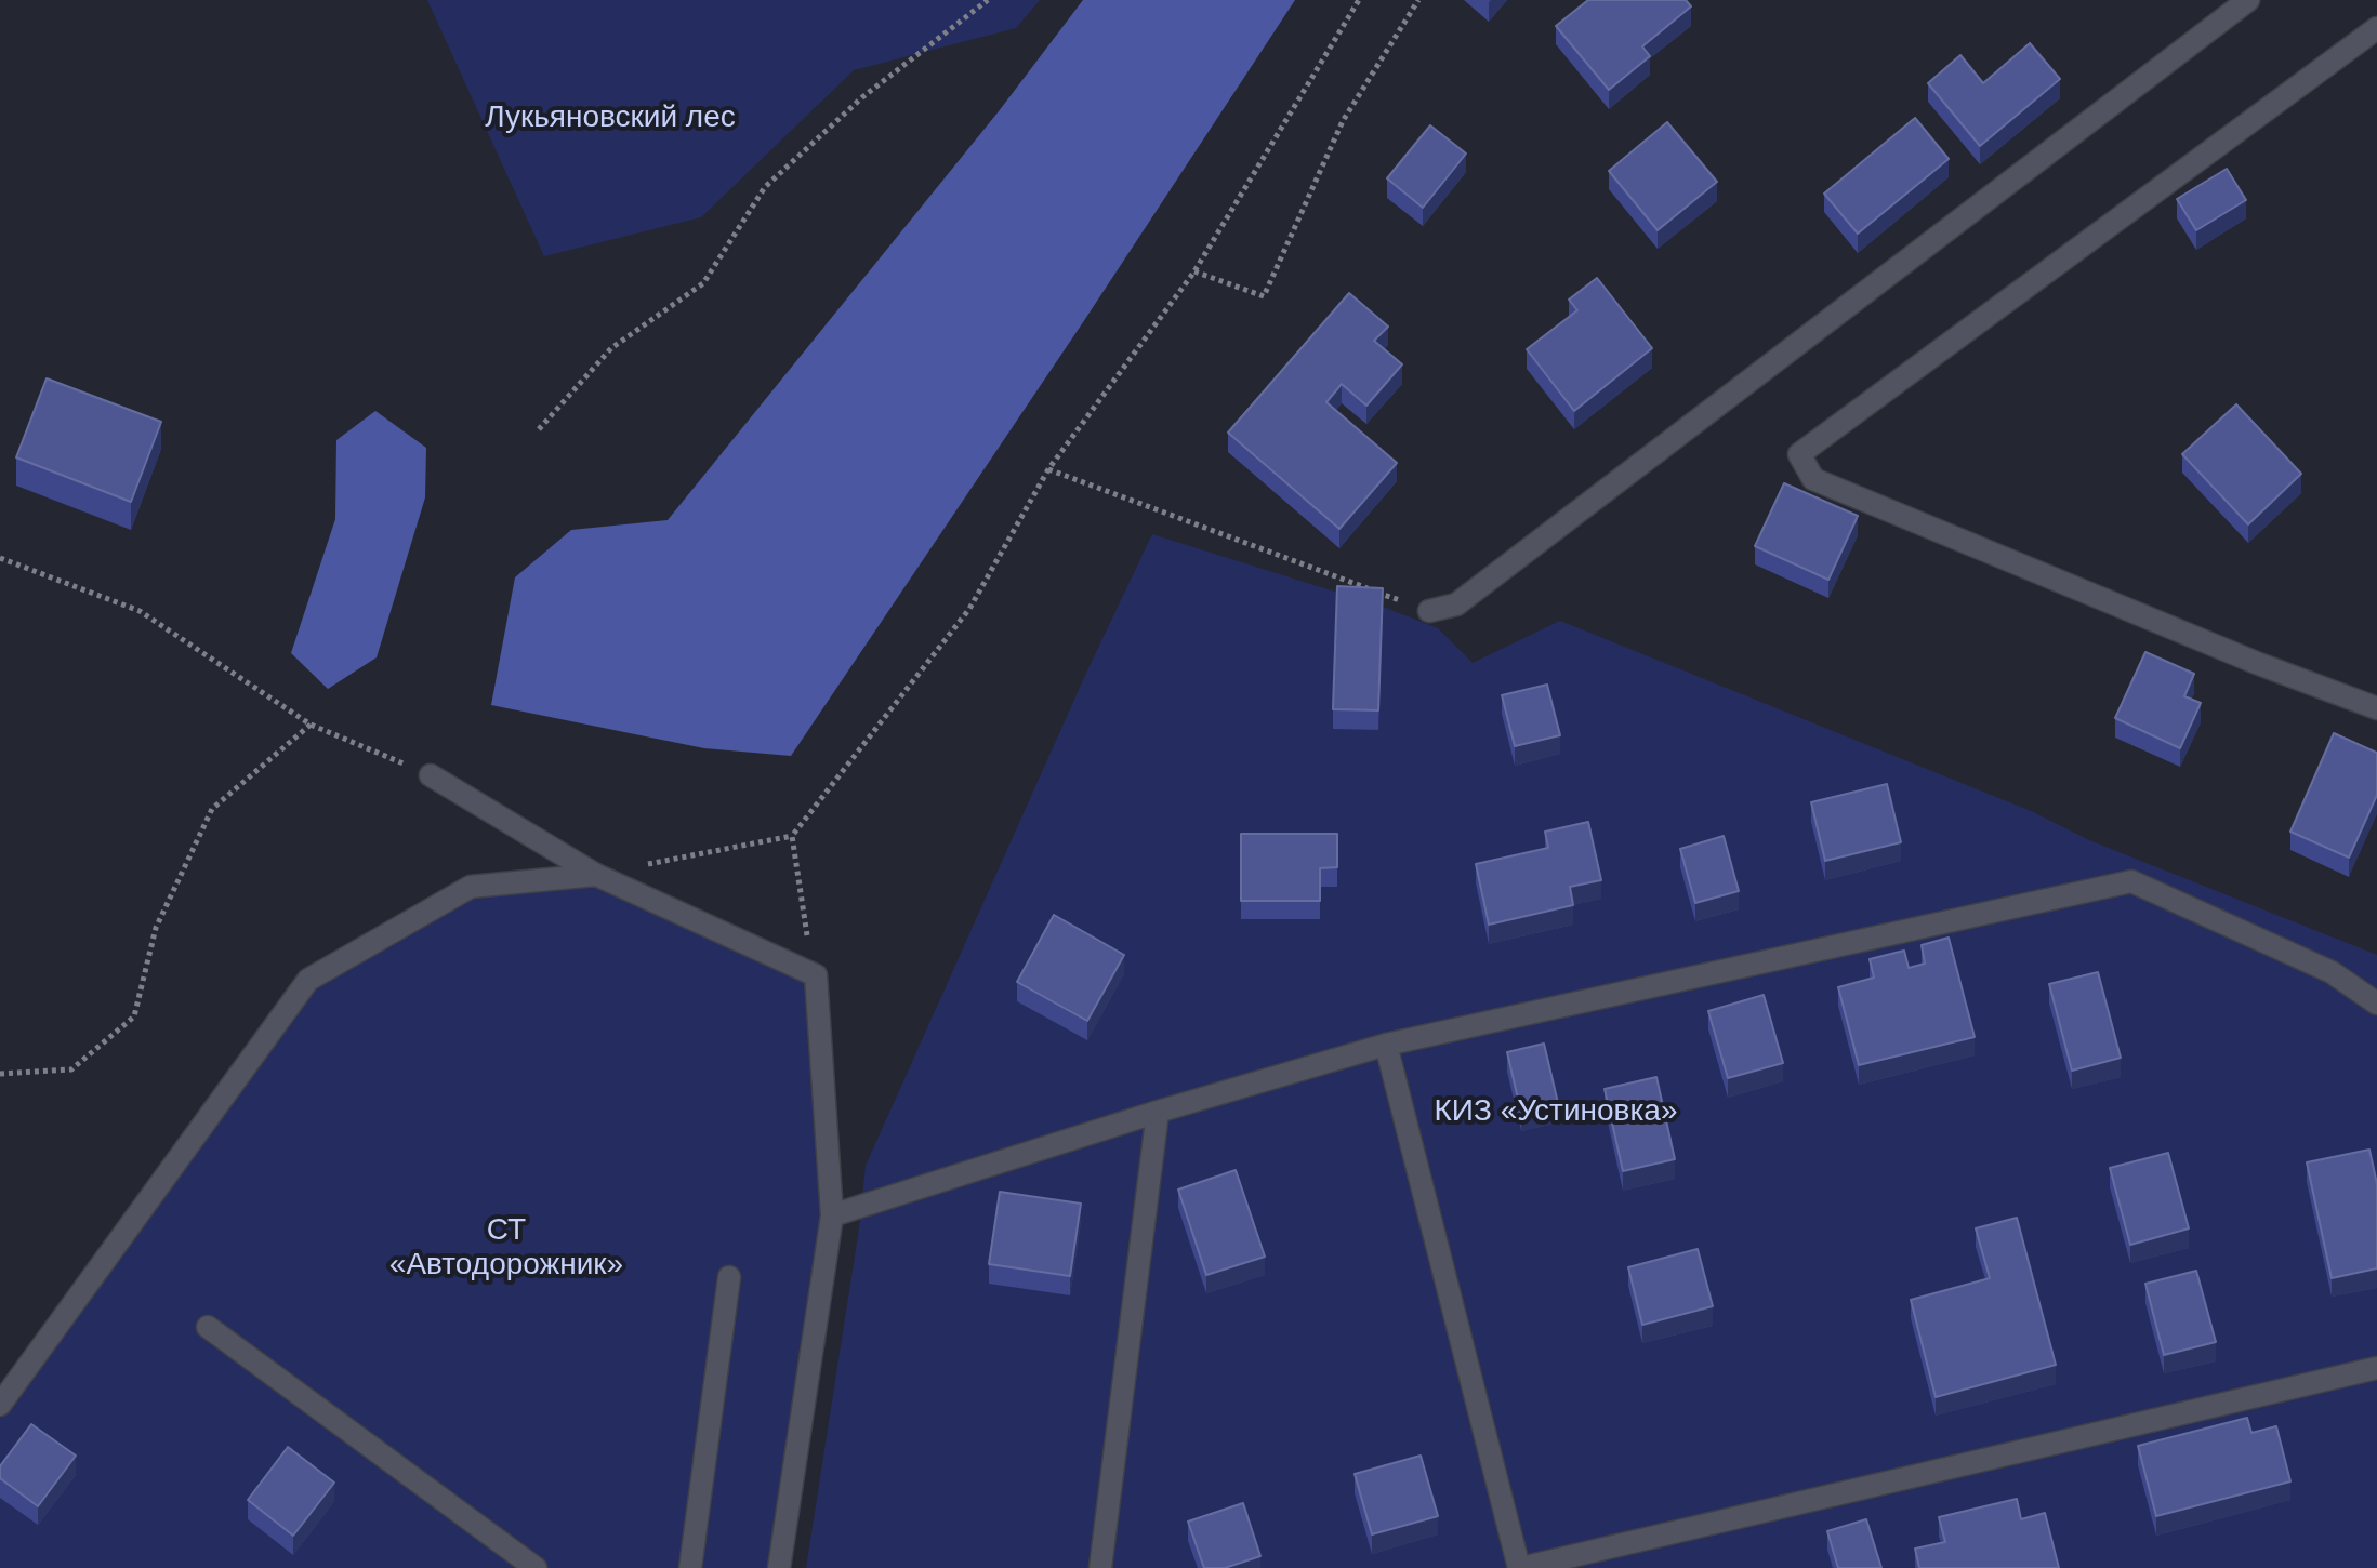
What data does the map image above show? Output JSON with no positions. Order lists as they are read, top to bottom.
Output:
{
  "parks": ["Лукьяновский лес", "КИЗ «Устиновка»", "СТ «Автодорожник»"]
}
